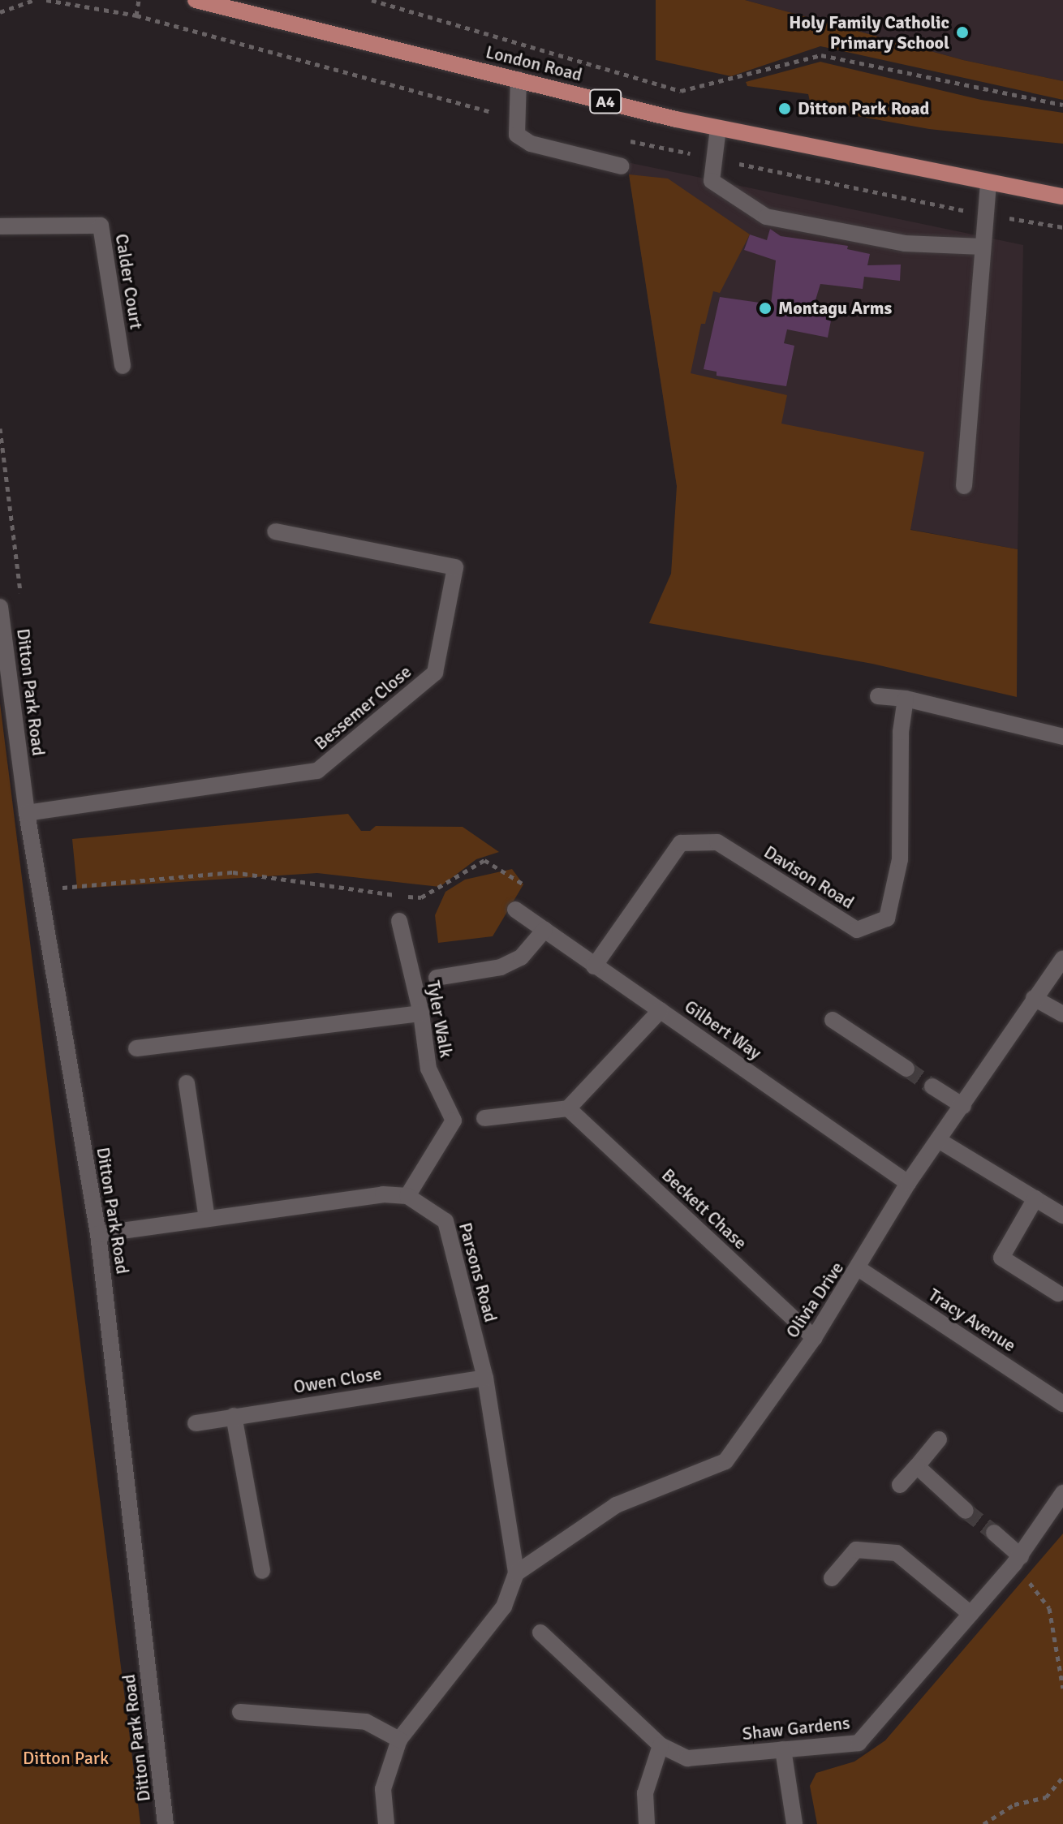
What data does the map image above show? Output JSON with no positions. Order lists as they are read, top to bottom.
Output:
{
  "streets": {
    "main road": ["London Road", "A4"],
    "street": [
      "Calder Court",
      "Ditton Park Road",
      "Bessemer Close",
      "Davison Road",
      "Tyler Walk",
      "Gilbert Way",
      "Beckett Chase",
      "Parsons Road",
      "Olivia Drive",
      "Tracy Avenue",
      "Owen Close",
      "Shaw Gardens"
    ]
  },
  "crossings": [
    ["Ditton Park Road", "Bessemer Close"],
    ["Davison Road", "Gilbert Way"],
    ["Tyler Walk", "Parsons Road"],
    ["Gilbert Way", "Olivia Drive"],
    ["Beckett Chase", "Olivia Drive"],
    ["Parsons Road", "Olivia Drive"],
    ["Parsons Road", "Owen Close"],
    ["Olivia Drive", "Tracy Avenue"]
  ],
  "parks": ["Ditton Park"],
  "places": ["Holy Family Catholic Primary School", "Ditton Park Road", "Montagu Arms"]
}
